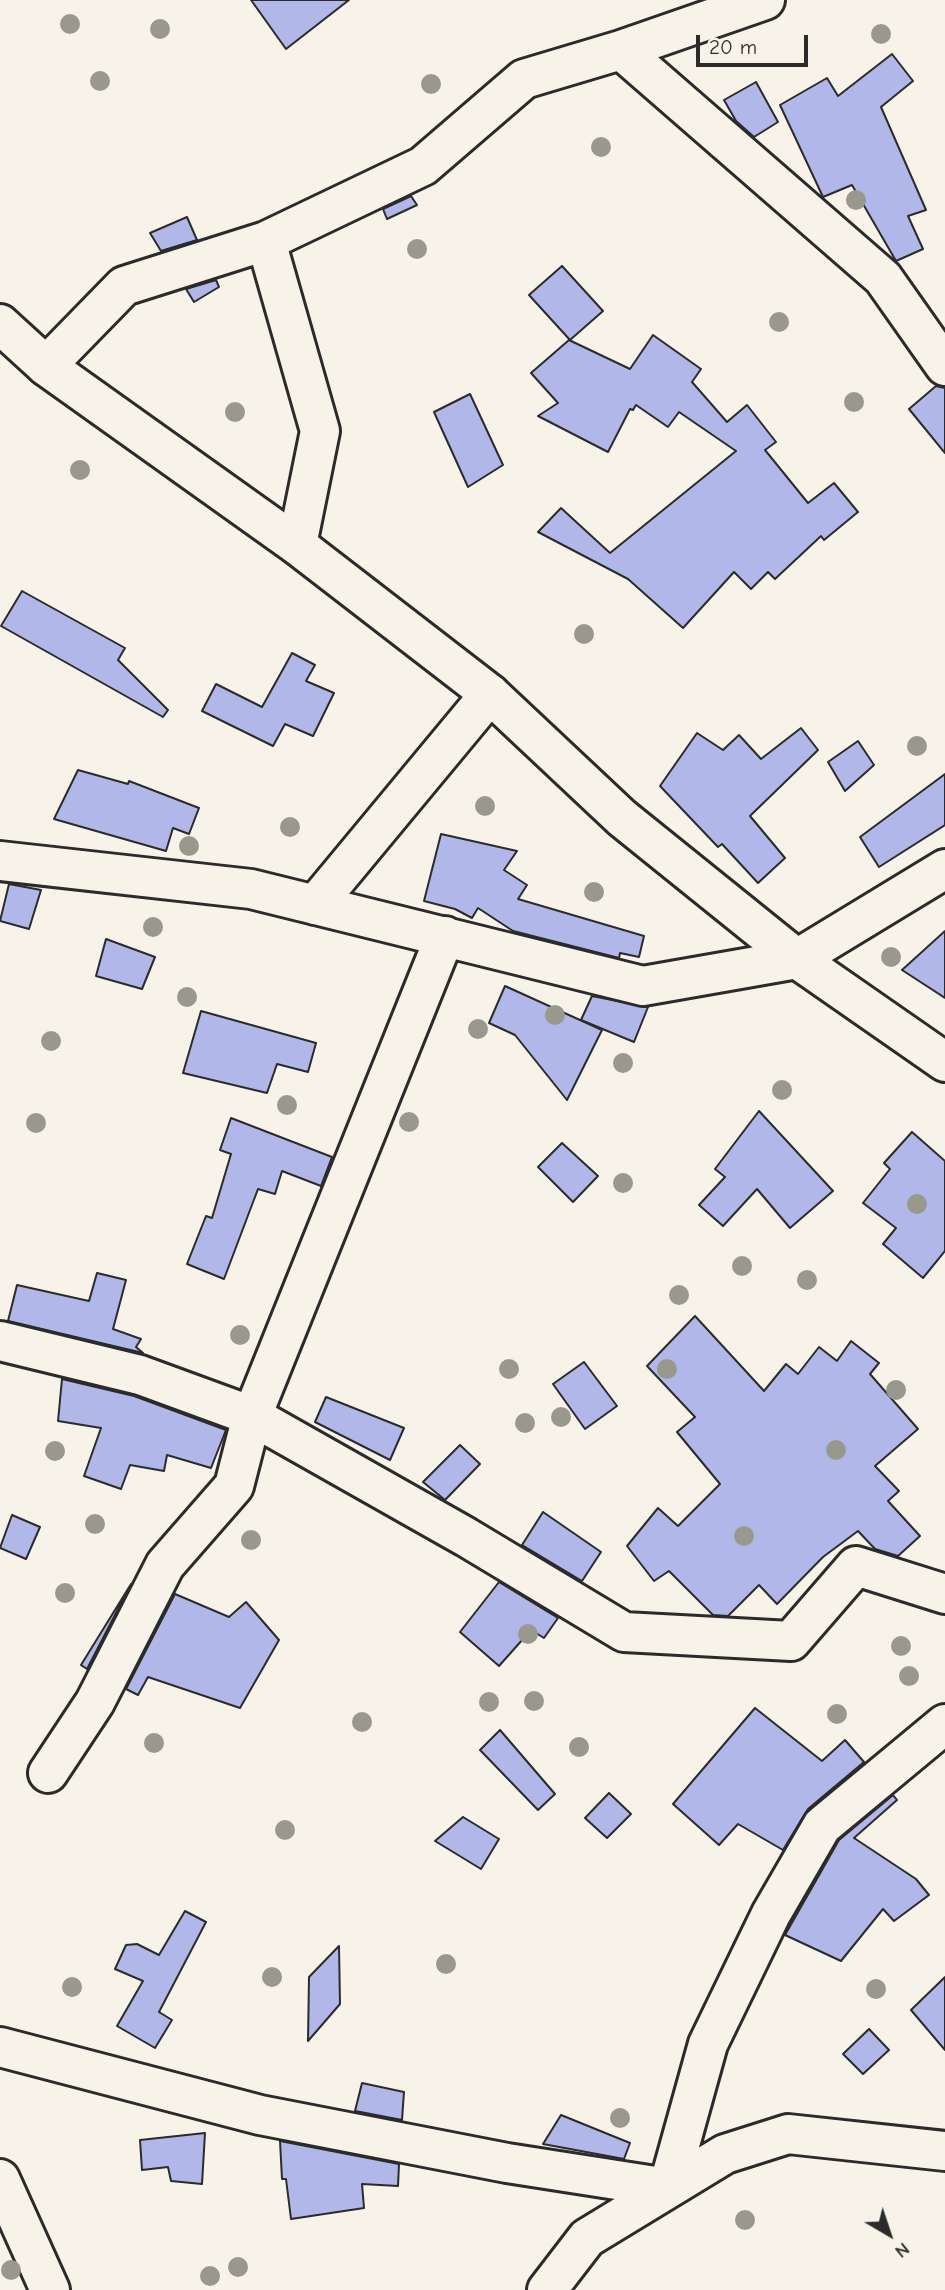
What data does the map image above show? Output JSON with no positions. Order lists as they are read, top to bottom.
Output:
{
  "scale_bar": "20 m",
  "north": "bottom right"
}
